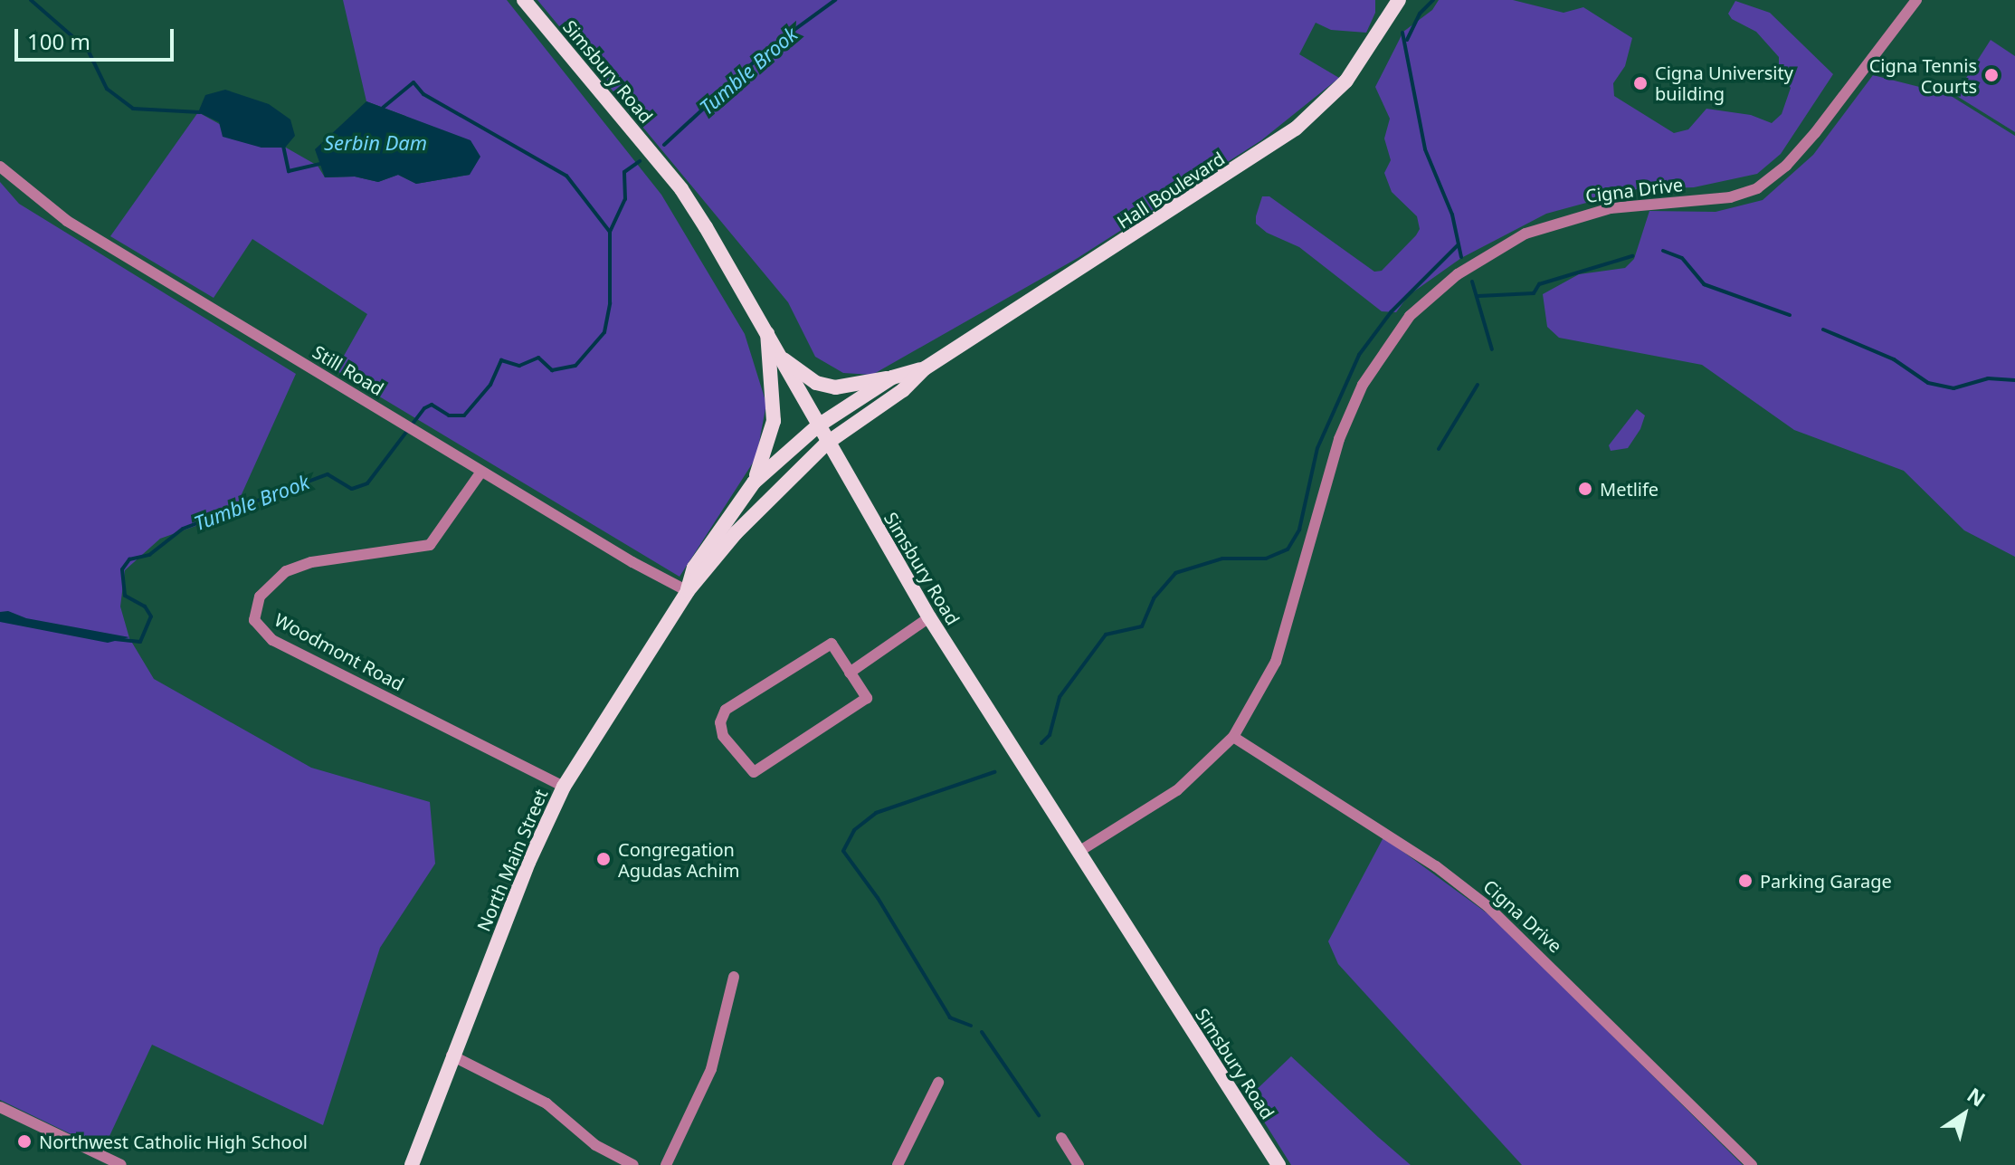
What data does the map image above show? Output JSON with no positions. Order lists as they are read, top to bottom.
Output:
{
  "streets": {
    "main road": ["Simsbury Road", "Hall Boulevard", "North Main Street"],
    "street": ["Cigna Drive", "Still Road", "Woodmont Road"]
  },
  "crossings": [
    ["Simsbury Road", "Hall Boulevard"],
    ["Simsbury Road", "Cigna Drive"],
    ["Simsbury Road", "North Main Street"],
    ["Hall Boulevard", "North Main Street"],
    ["Still Road", "Woodmont Road"],
    ["Still Road", "North Main Street"],
    ["Woodmont Road", "North Main Street"]
  ],
  "water": ["Tumble Brook", "Serbin Dam"],
  "places": [
    "Cigna Tennis Courts",
    "Cigna University building",
    "Metlife",
    "Congregation Agudas Achim",
    "Parking Garage",
    "Northwest Catholic High School"
  ],
  "scale_bar": "100 m",
  "north": "top right"
}
